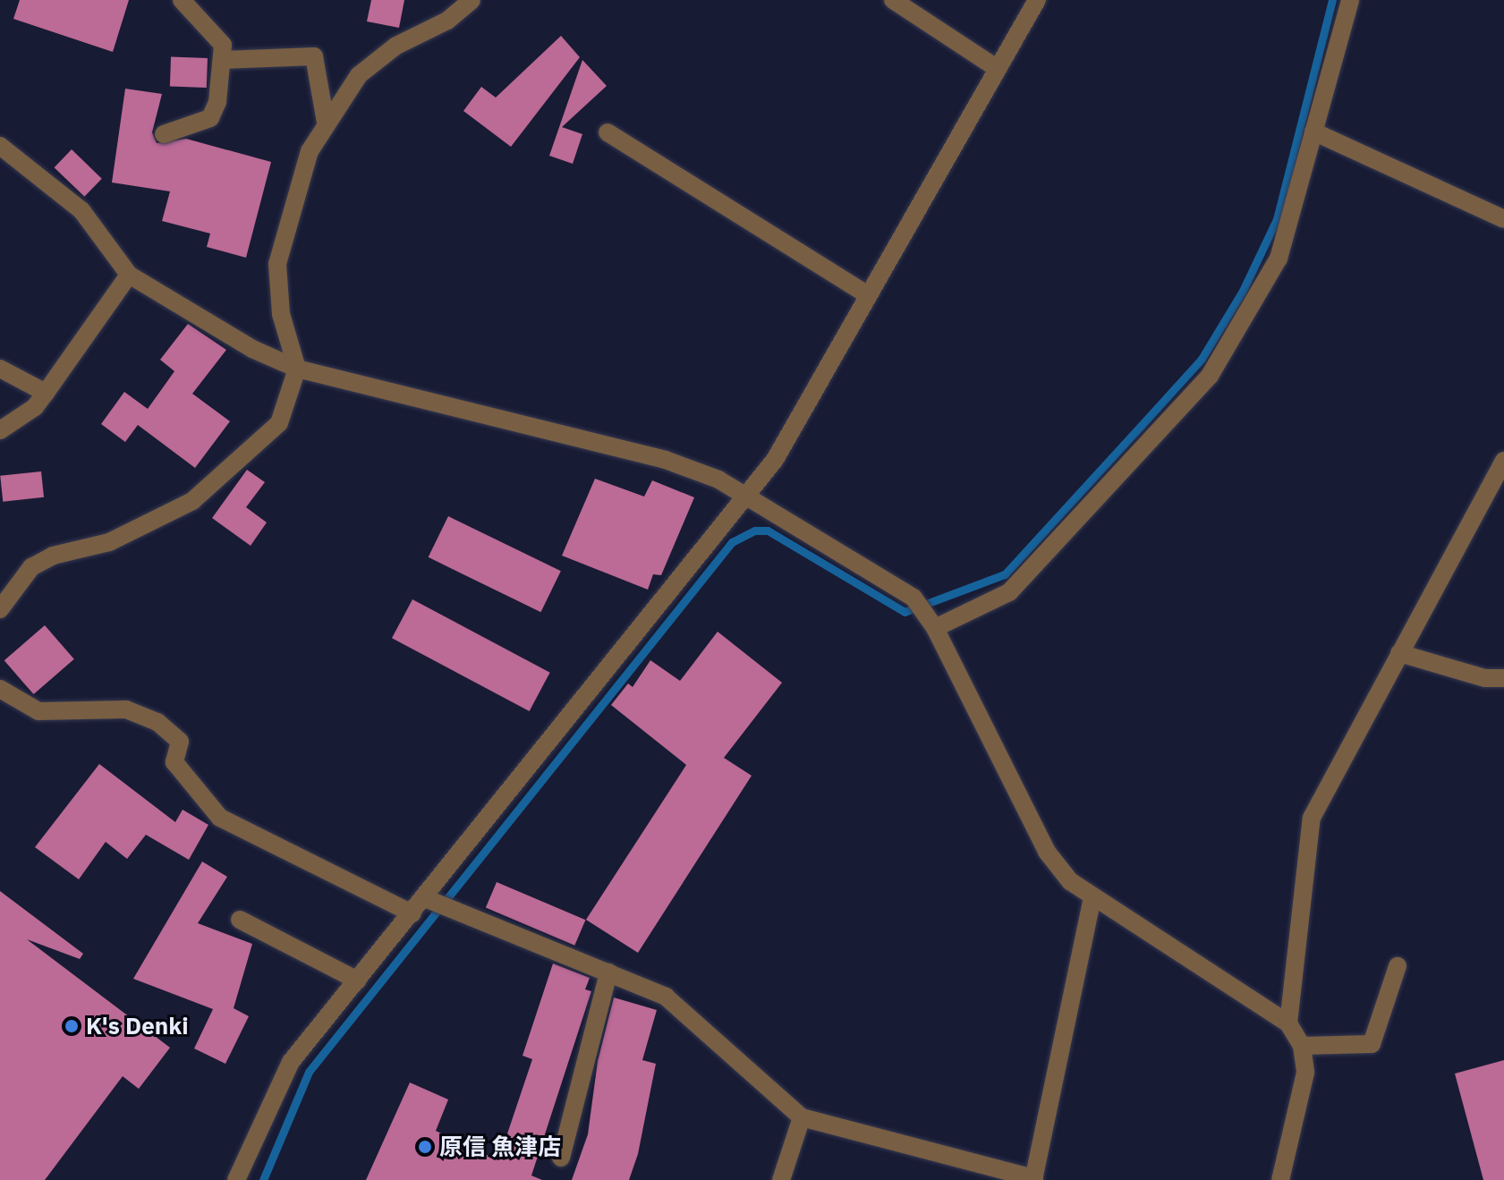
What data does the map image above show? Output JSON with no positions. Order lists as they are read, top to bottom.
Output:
{
  "places": ["K's Denki", "原信 魚津店"]
}
